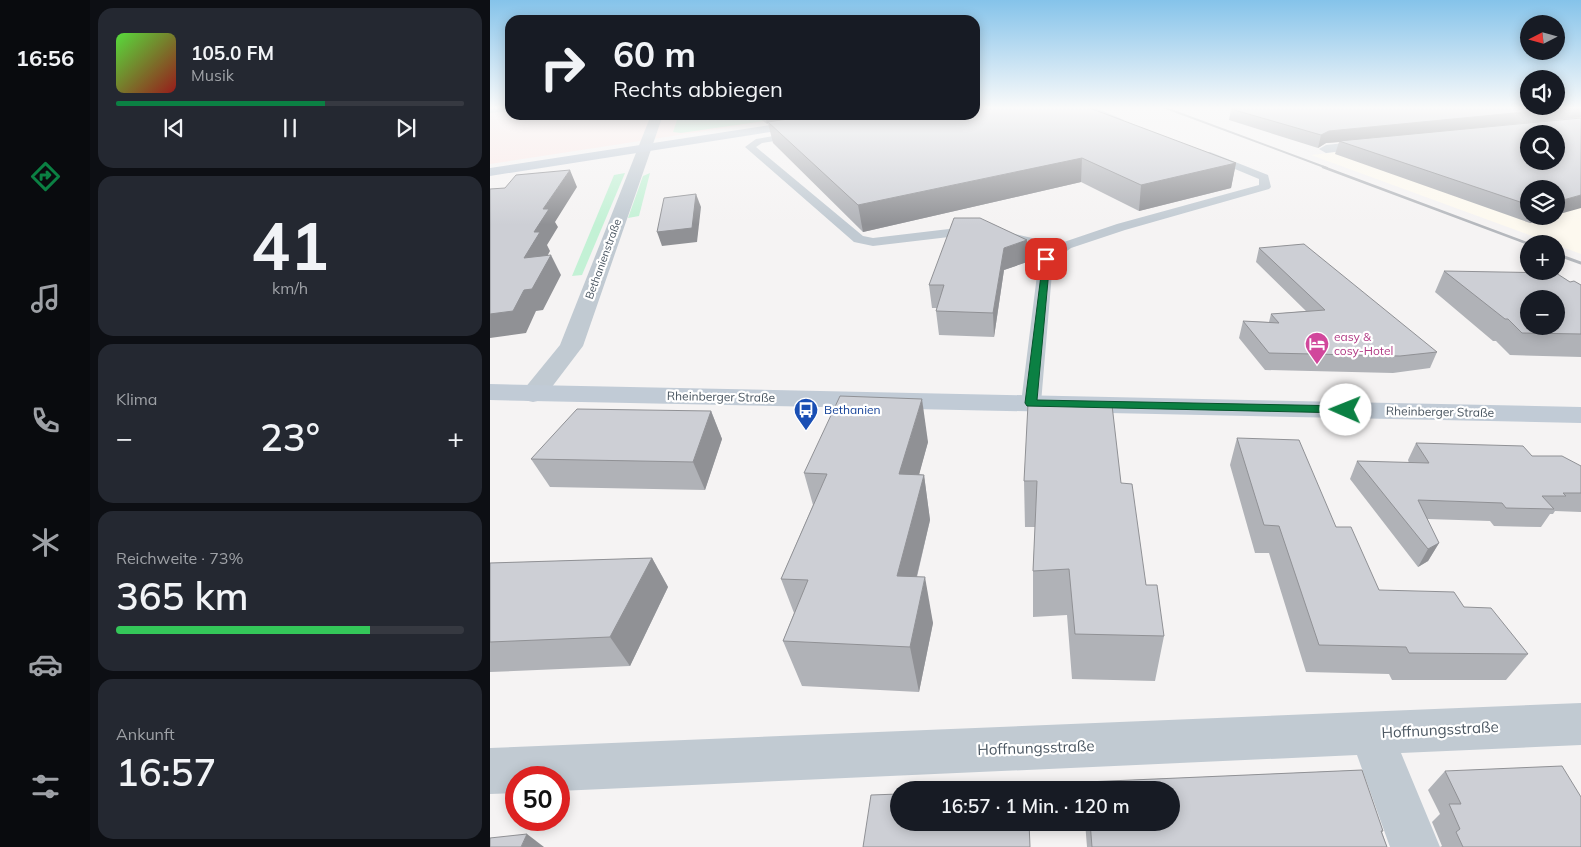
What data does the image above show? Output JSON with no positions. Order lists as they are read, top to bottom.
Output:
{
  "streets": {
    "main road": ["Rheinberger Straße"],
    "street": ["Bethanienstraße", "Hoffnungsstraße"]
  },
  "crossings": [
    ["Bethanienstraße", "Rheinberger Straße"]
  ],
  "places": {
    "hotel": ["easy & cosy-Hotel"],
    "bus stop": ["Bethanien"]
  },
  "north": "left",
  "page": {
    "tabs": "16:56",
    "map_buttons": ["+", "−"],
    "turn": ["60 m", "Rechts abbiegen"],
    "song": ["105.0 FM", "Musik"],
    "tile": [
      ["41", "km/h"],
      "Klima",
      ["Reichweite · 73%", "365 km"],
      ["Ankunft", "16:57"]
    ],
    "heat": ["−", "23°", "+"],
    "limit": "50",
    "trip": "16:57 · 1 Min. · 120 m"
  }
}
